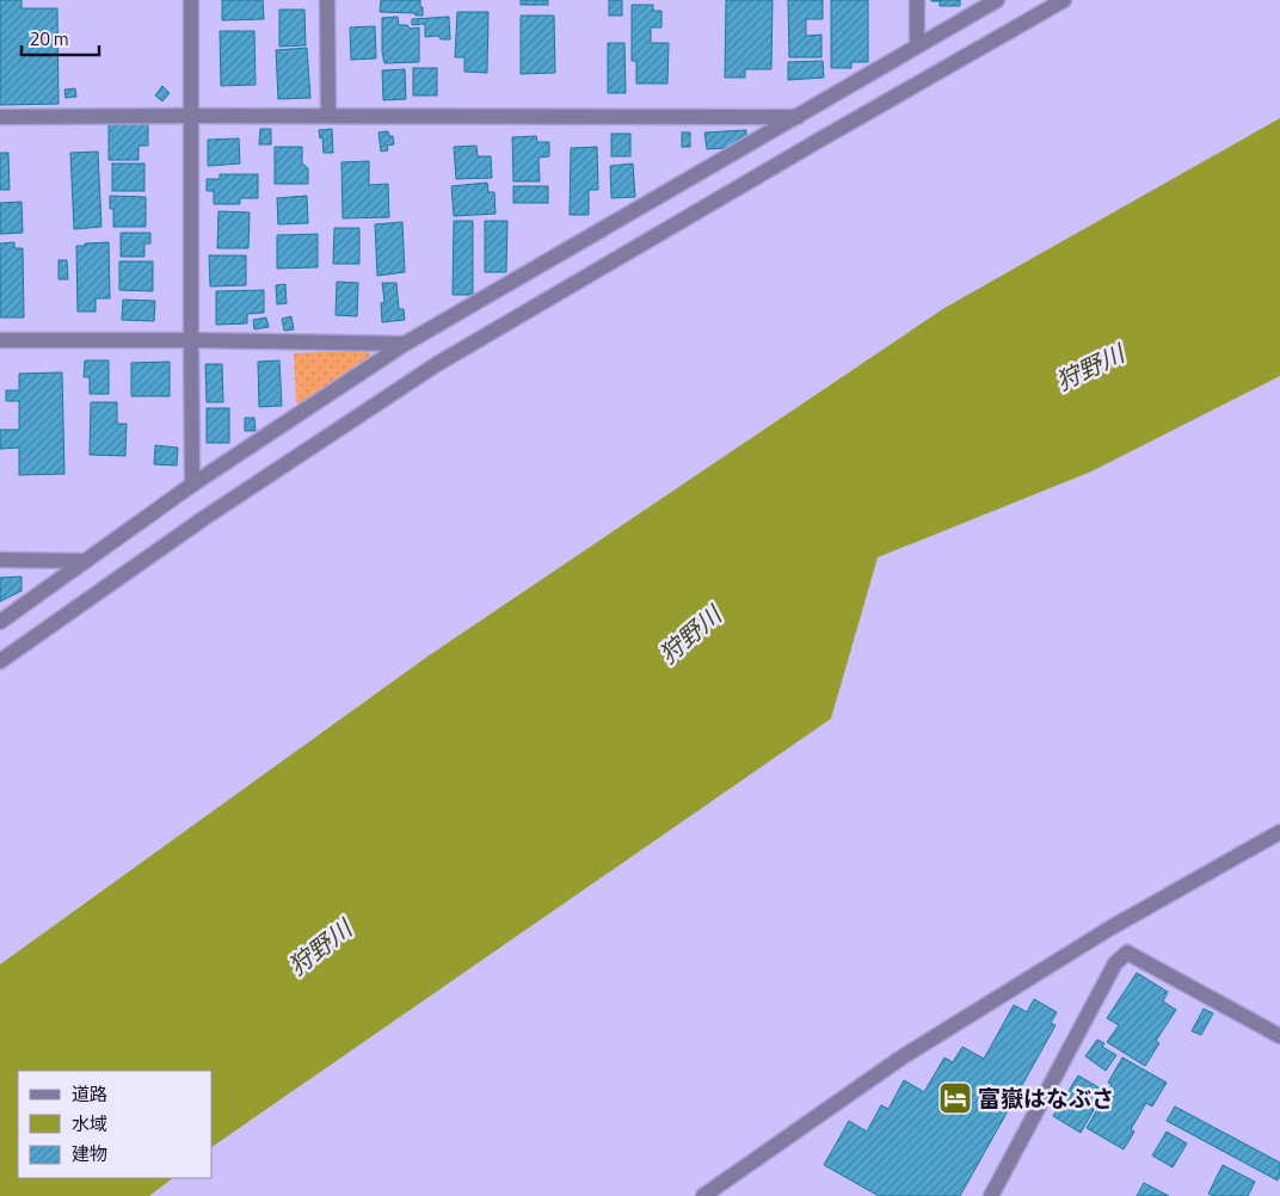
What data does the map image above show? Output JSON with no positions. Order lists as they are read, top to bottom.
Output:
{
  "water": ["狩野川"],
  "places": {
    "hotel": ["富嶽はなぶさ"]
  },
  "legend": ["道路", "水域", "建物"],
  "scale_bar": "20 m"
}
